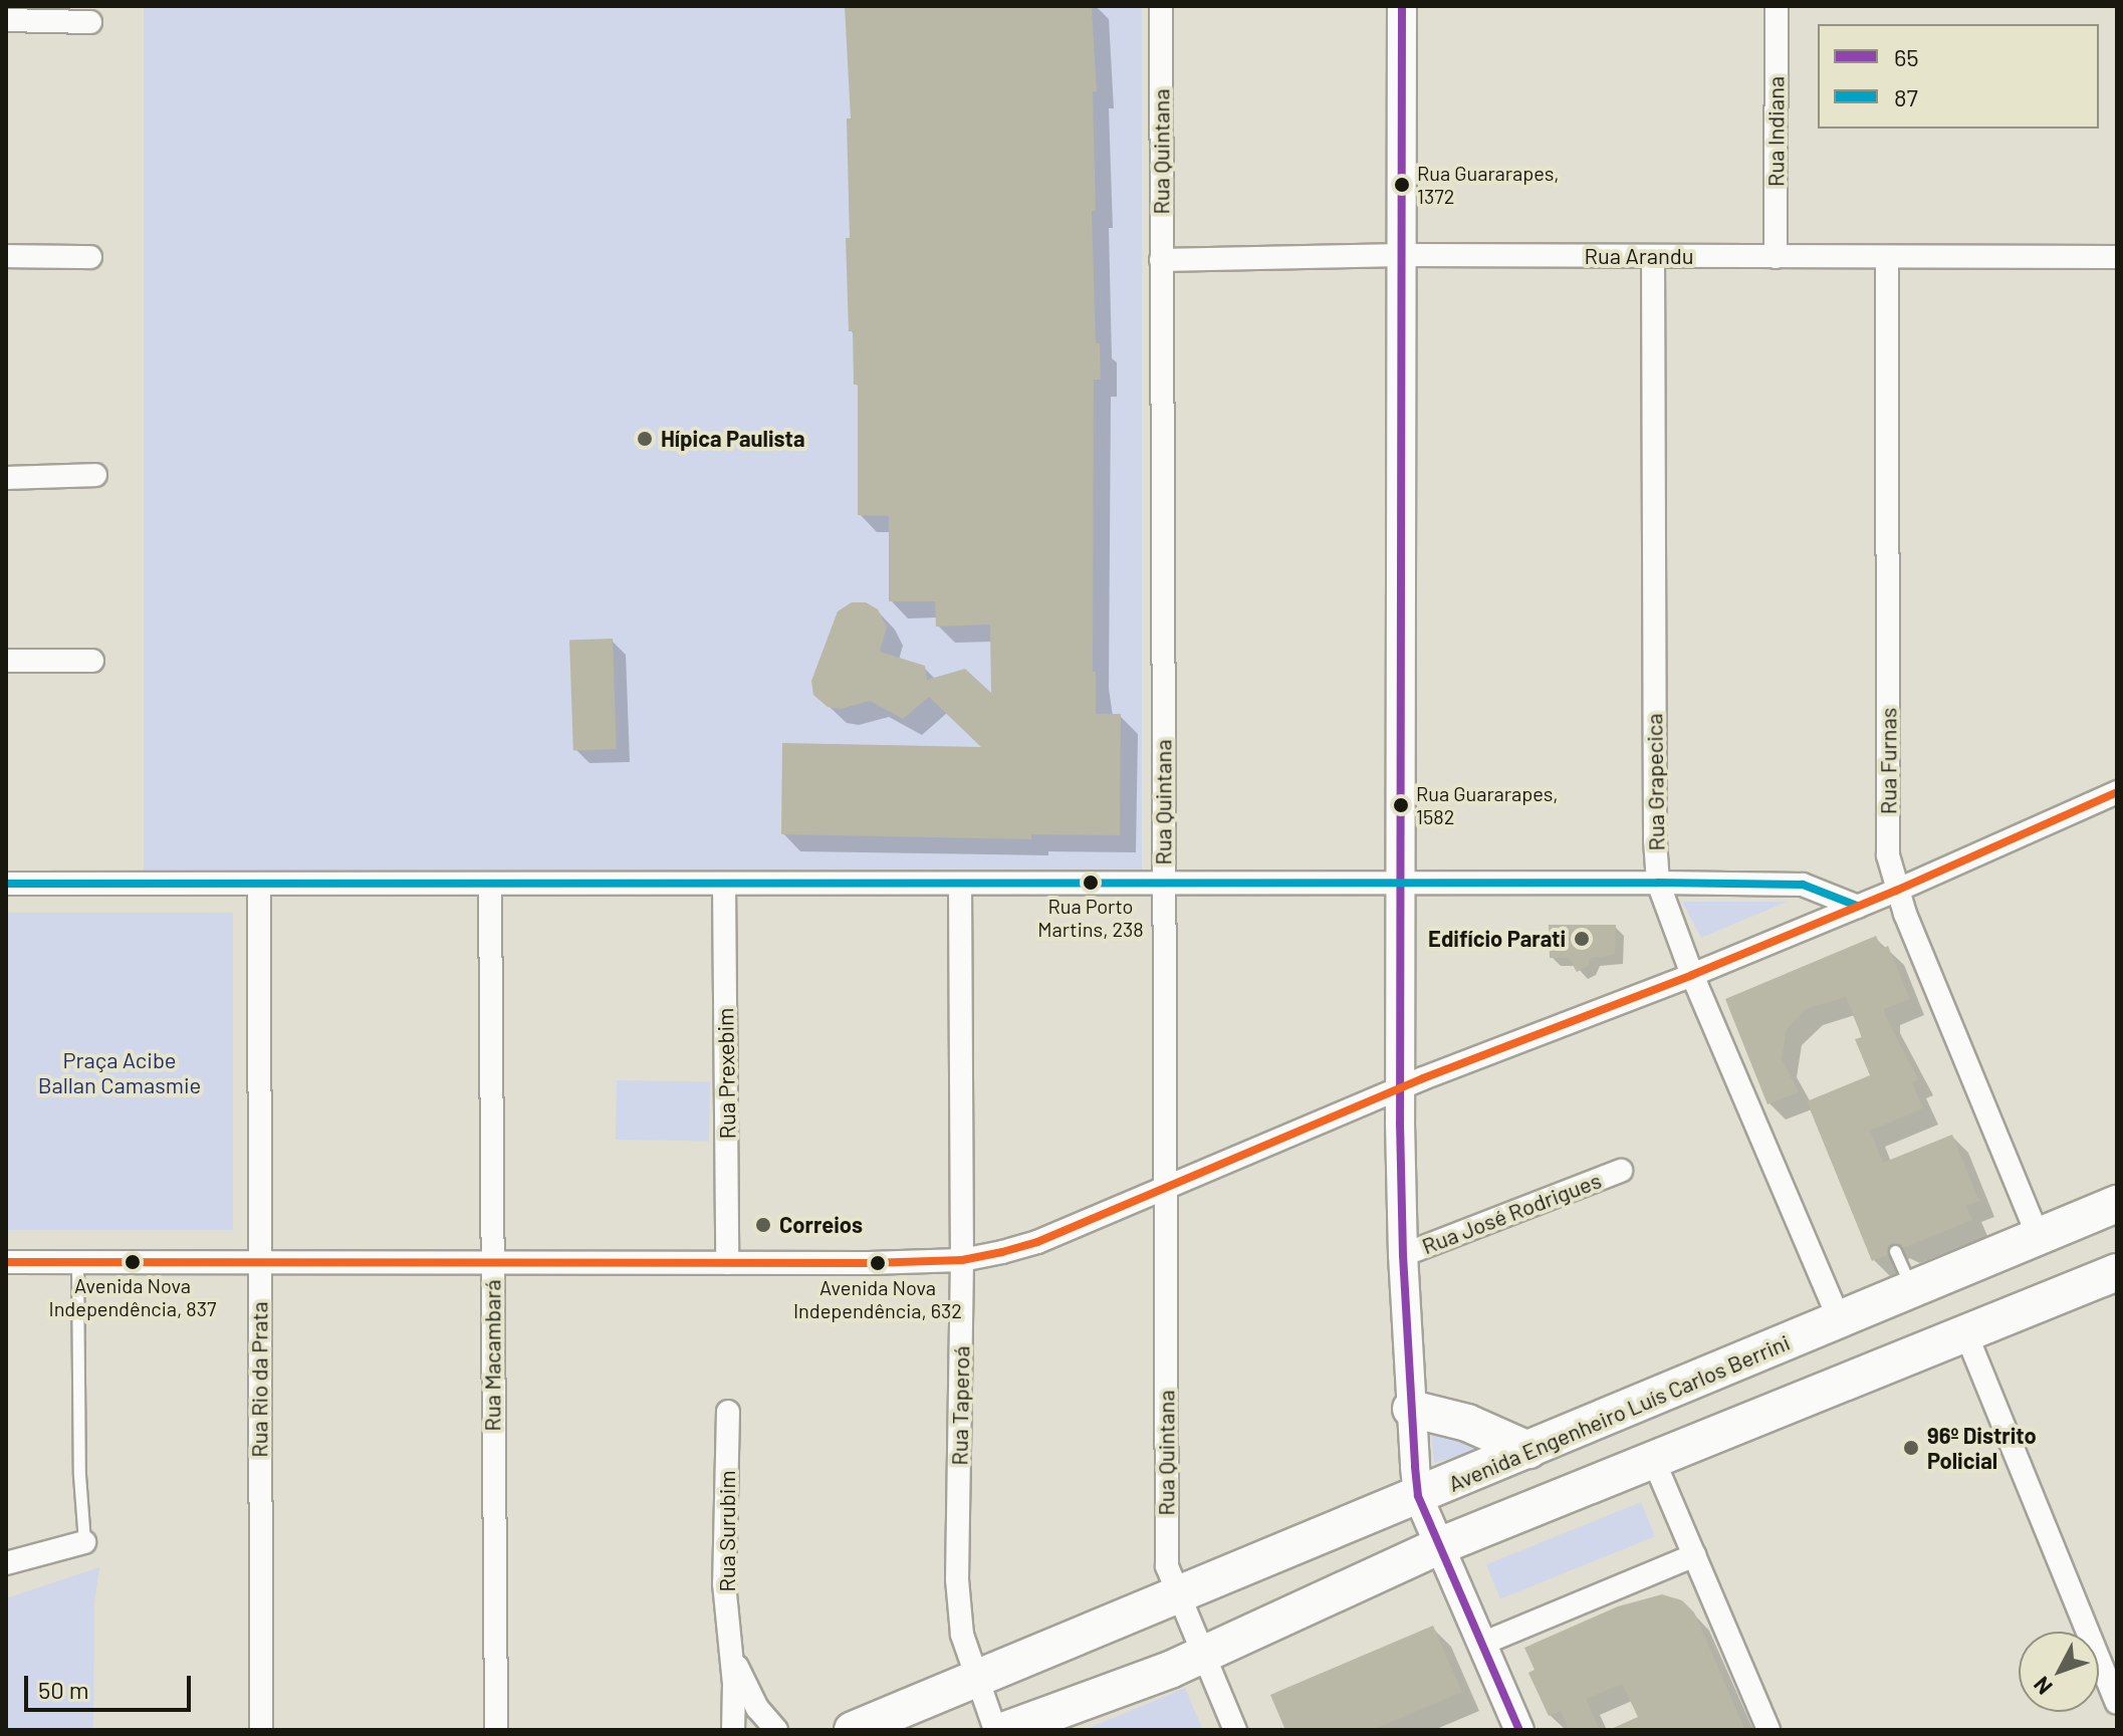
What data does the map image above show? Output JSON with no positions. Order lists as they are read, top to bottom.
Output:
{
  "streets": {
    "main road": ["Avenida Engenheiro Luís Carlos Berrini"],
    "street": [
      "Rua Indiana",
      "Rua Quintana",
      "Rua Arandu",
      "Rua Furnas",
      "Rua Grapecica",
      "Rua Prexebim",
      "Rua José Rodrigues",
      "Rua Macambará",
      "Rua Rio da Prata",
      "Rua Taperoá",
      "Rua Surubim"
    ]
  },
  "crossings": [
    ["Rua Indiana", "Rua Arandu"],
    ["Rua Quintana", "Rua Arandu"],
    ["Rua Quintana", "Avenida Engenheiro Luís Carlos Berrini"],
    ["Rua Arandu", "Rua Furnas"],
    ["Rua Arandu", "Rua Grapecica"],
    ["Rua Furnas", "Avenida Engenheiro Luís Carlos Berrini"],
    ["Rua Grapecica", "Avenida Engenheiro Luís Carlos Berrini"],
    ["Rua Taperoá", "Avenida Engenheiro Luís Carlos Berrini"]
  ],
  "parks": ["Praça Acibe Ballan Camasmie"],
  "places": [
    "Rua Guararapes, 1372",
    "Hípica Paulista",
    "Rua Guararapes, 1582",
    "Rua Porto Martins, 238",
    "Edifício Parati",
    "Correios",
    "Avenida Nova Independência, 837",
    "Avenida Nova Independência, 632",
    "96º Distrito Policial"
  ],
  "lines": ["transit line 65", "transit line 87"],
  "legend": ["65", "87"],
  "scale_bar": "50 m",
  "north": "bottom left"
}
